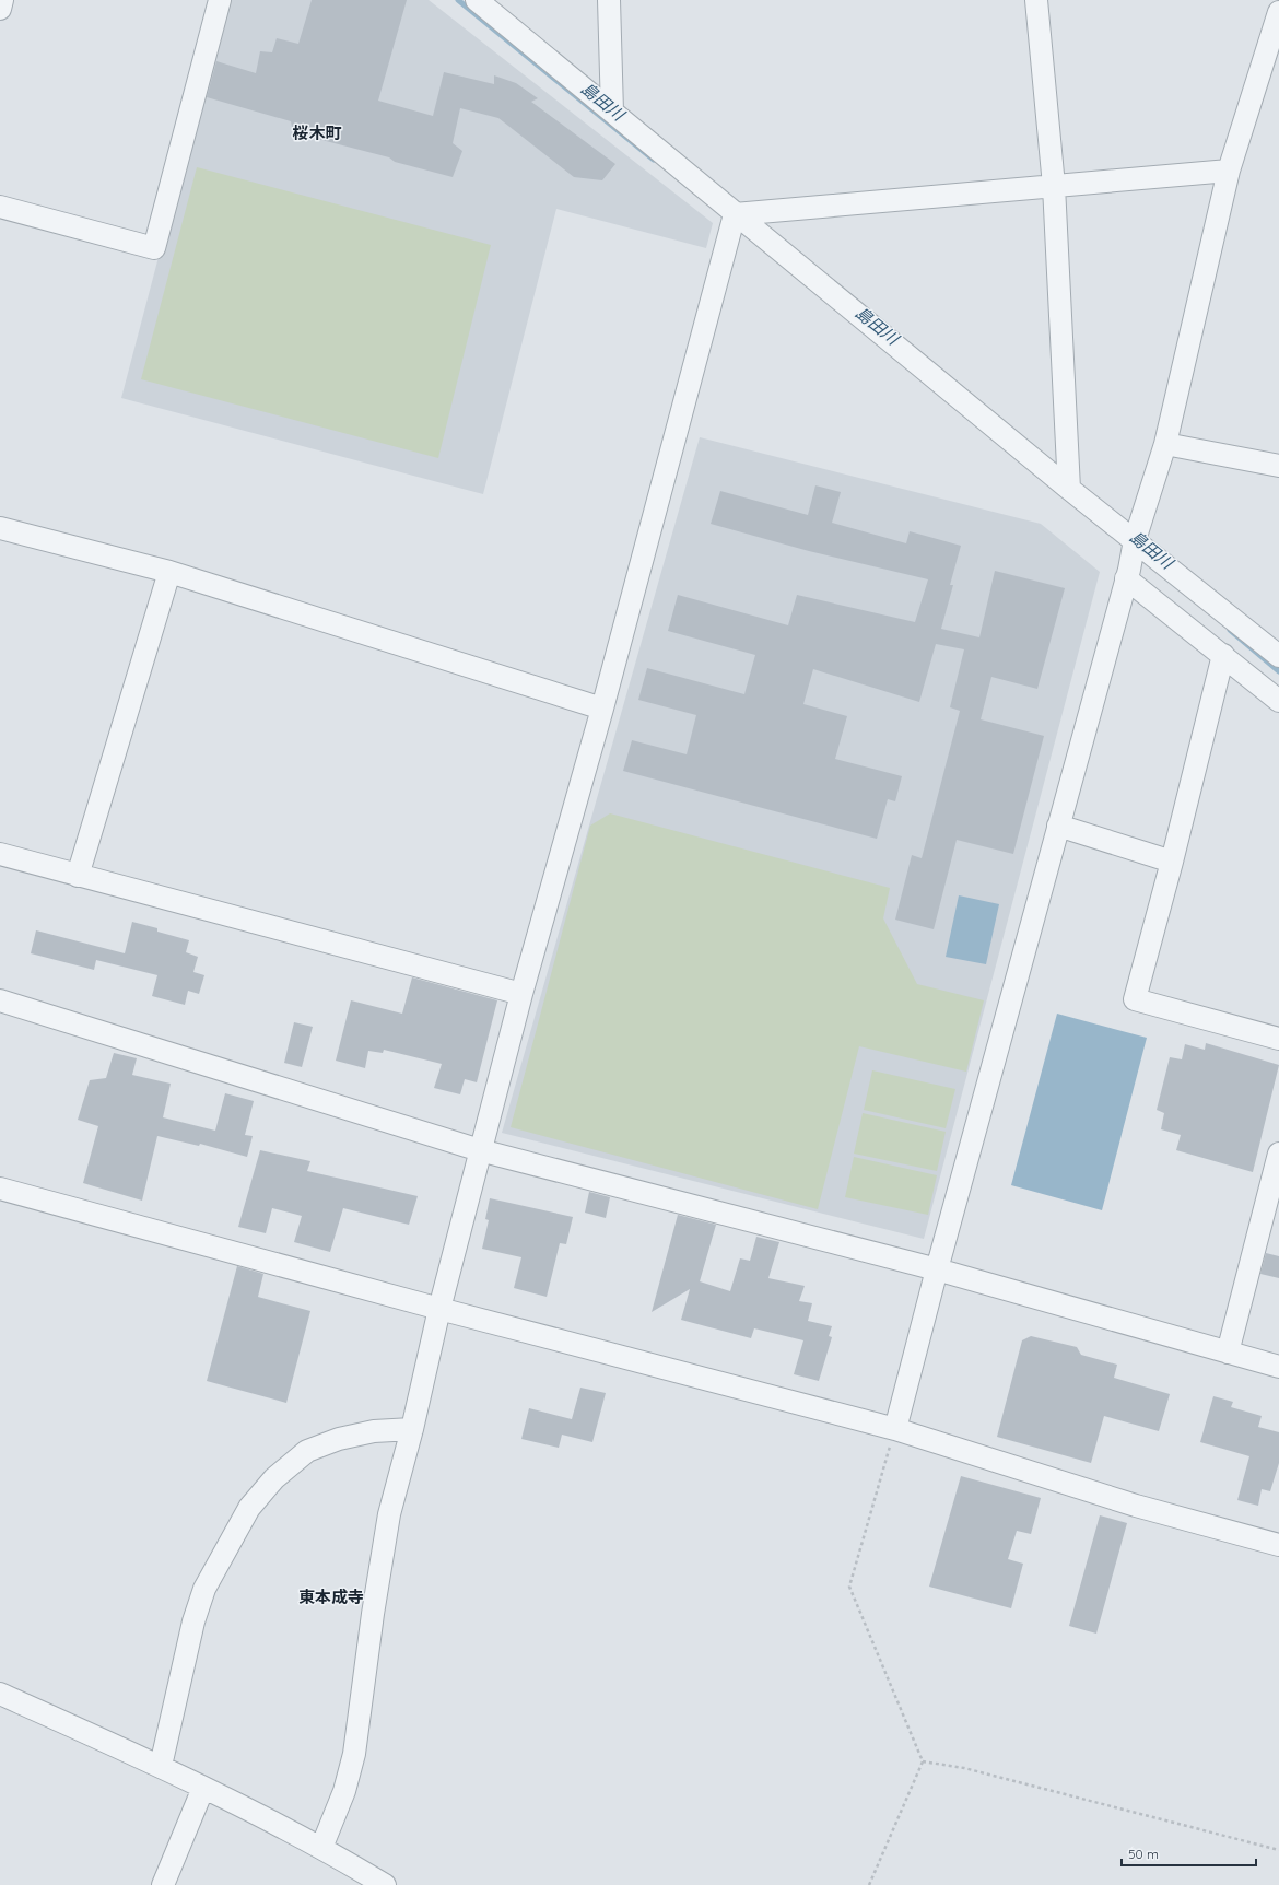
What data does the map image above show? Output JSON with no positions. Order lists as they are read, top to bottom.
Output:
{
  "districts": ["桜木町", "東本成寺"],
  "water": ["島田川"],
  "scale_bar": "50 m"
}
